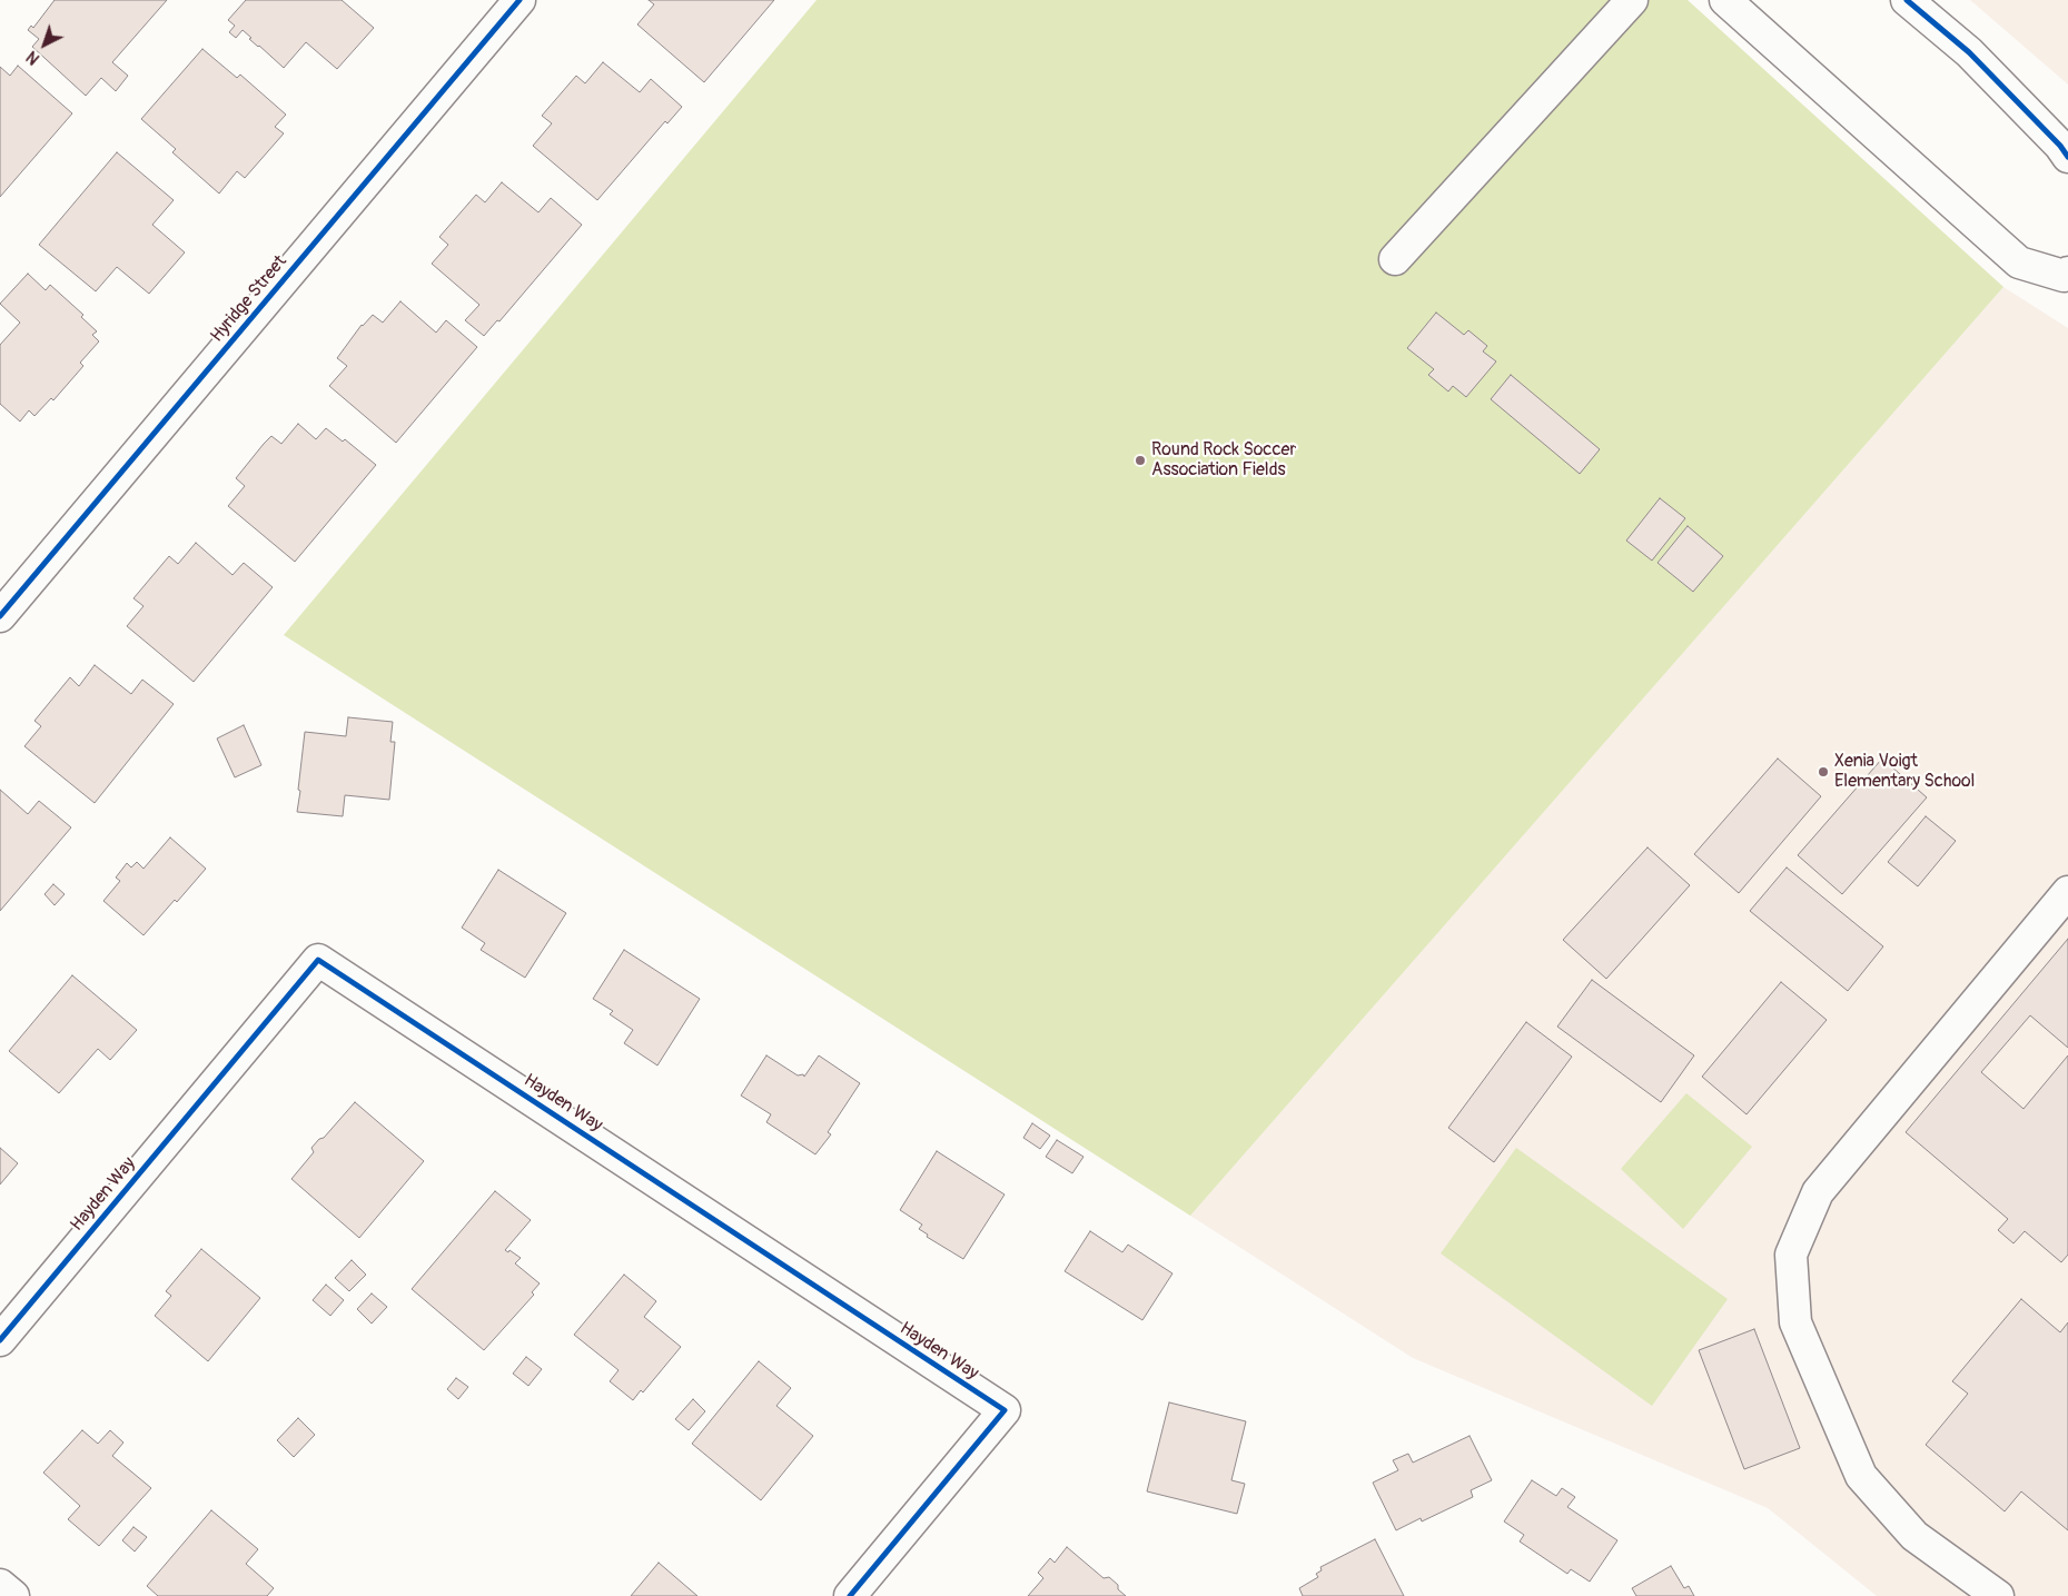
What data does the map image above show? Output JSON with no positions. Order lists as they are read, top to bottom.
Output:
{
  "streets": {
    "street": ["Hyridge Street", "Hayden Way"]
  },
  "places": ["Round Rock Soccer Association Fields", "Xenia Voigt Elementary School"],
  "north": "bottom left"
}
